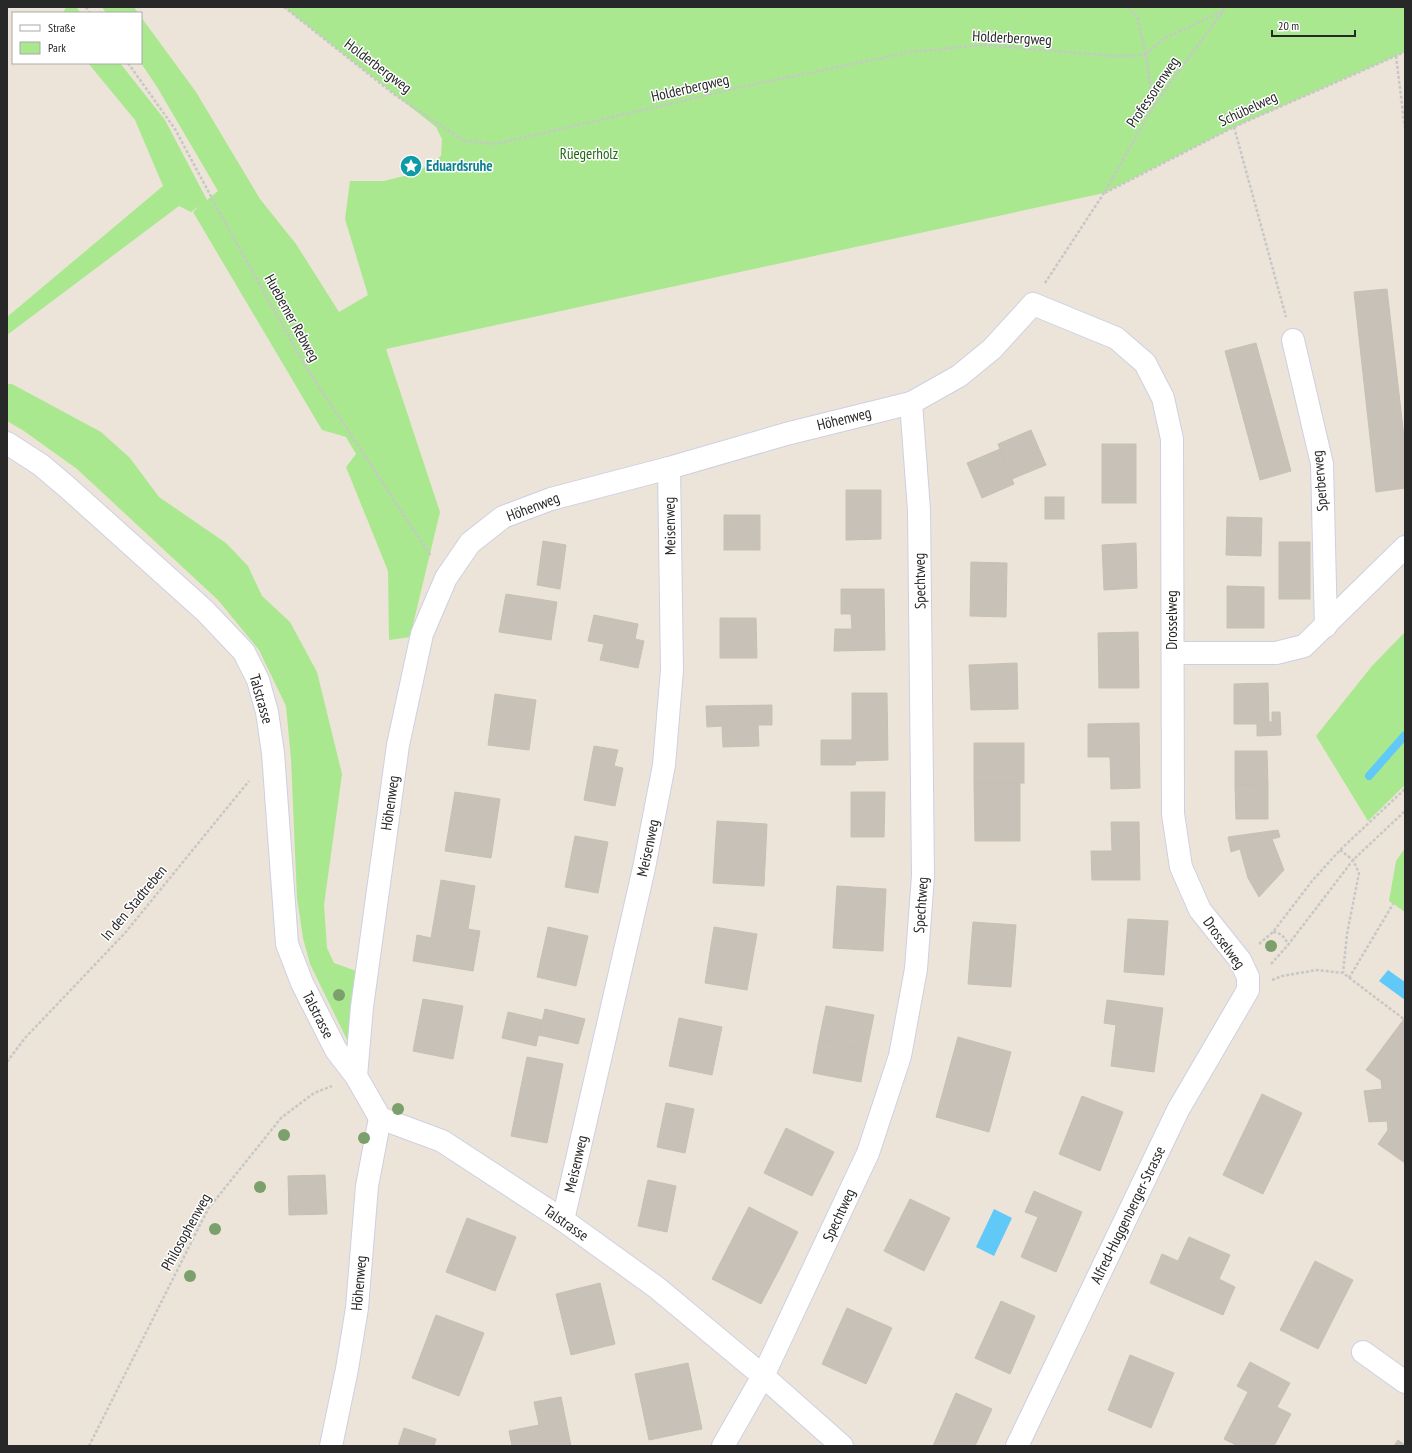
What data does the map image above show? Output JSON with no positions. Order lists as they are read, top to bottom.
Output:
{
  "streets": {
    "street": [
      "Höhenweg",
      "Sperberweg",
      "Meisenweg",
      "Spechtweg",
      "Drosselweg",
      "Talstrasse",
      "Alfred-Huggenberger-Strasse"
    ],
    "path": [
      "Holderbergweg",
      "Professorenweg",
      "Schübelweg",
      "Huebemer Rebweg",
      "In den Stadtreben",
      "Philosophenweg"
    ]
  },
  "crossings": [
    ["Professorenweg", "Schübelweg"],
    ["Huebemer Rebweg", "Höhenweg"],
    ["Höhenweg", "Meisenweg"],
    ["Höhenweg", "Spechtweg"],
    ["Höhenweg", "Drosselweg"],
    ["Höhenweg", "Talstrasse"],
    ["Höhenweg", "Philosophenweg"],
    ["Meisenweg", "Talstrasse"],
    ["Spechtweg", "Talstrasse"],
    ["Drosselweg", "Alfred-Huggenberger-Strasse"],
    ["Talstrasse", "In den Stadtreben"],
    ["Talstrasse", "Philosophenweg"]
  ],
  "parks": ["Rüegerholz"],
  "places": {
    "place": ["Eduardsruhe"]
  },
  "legend": ["Straße", "Park"],
  "scale_bar": "20 m"
}
